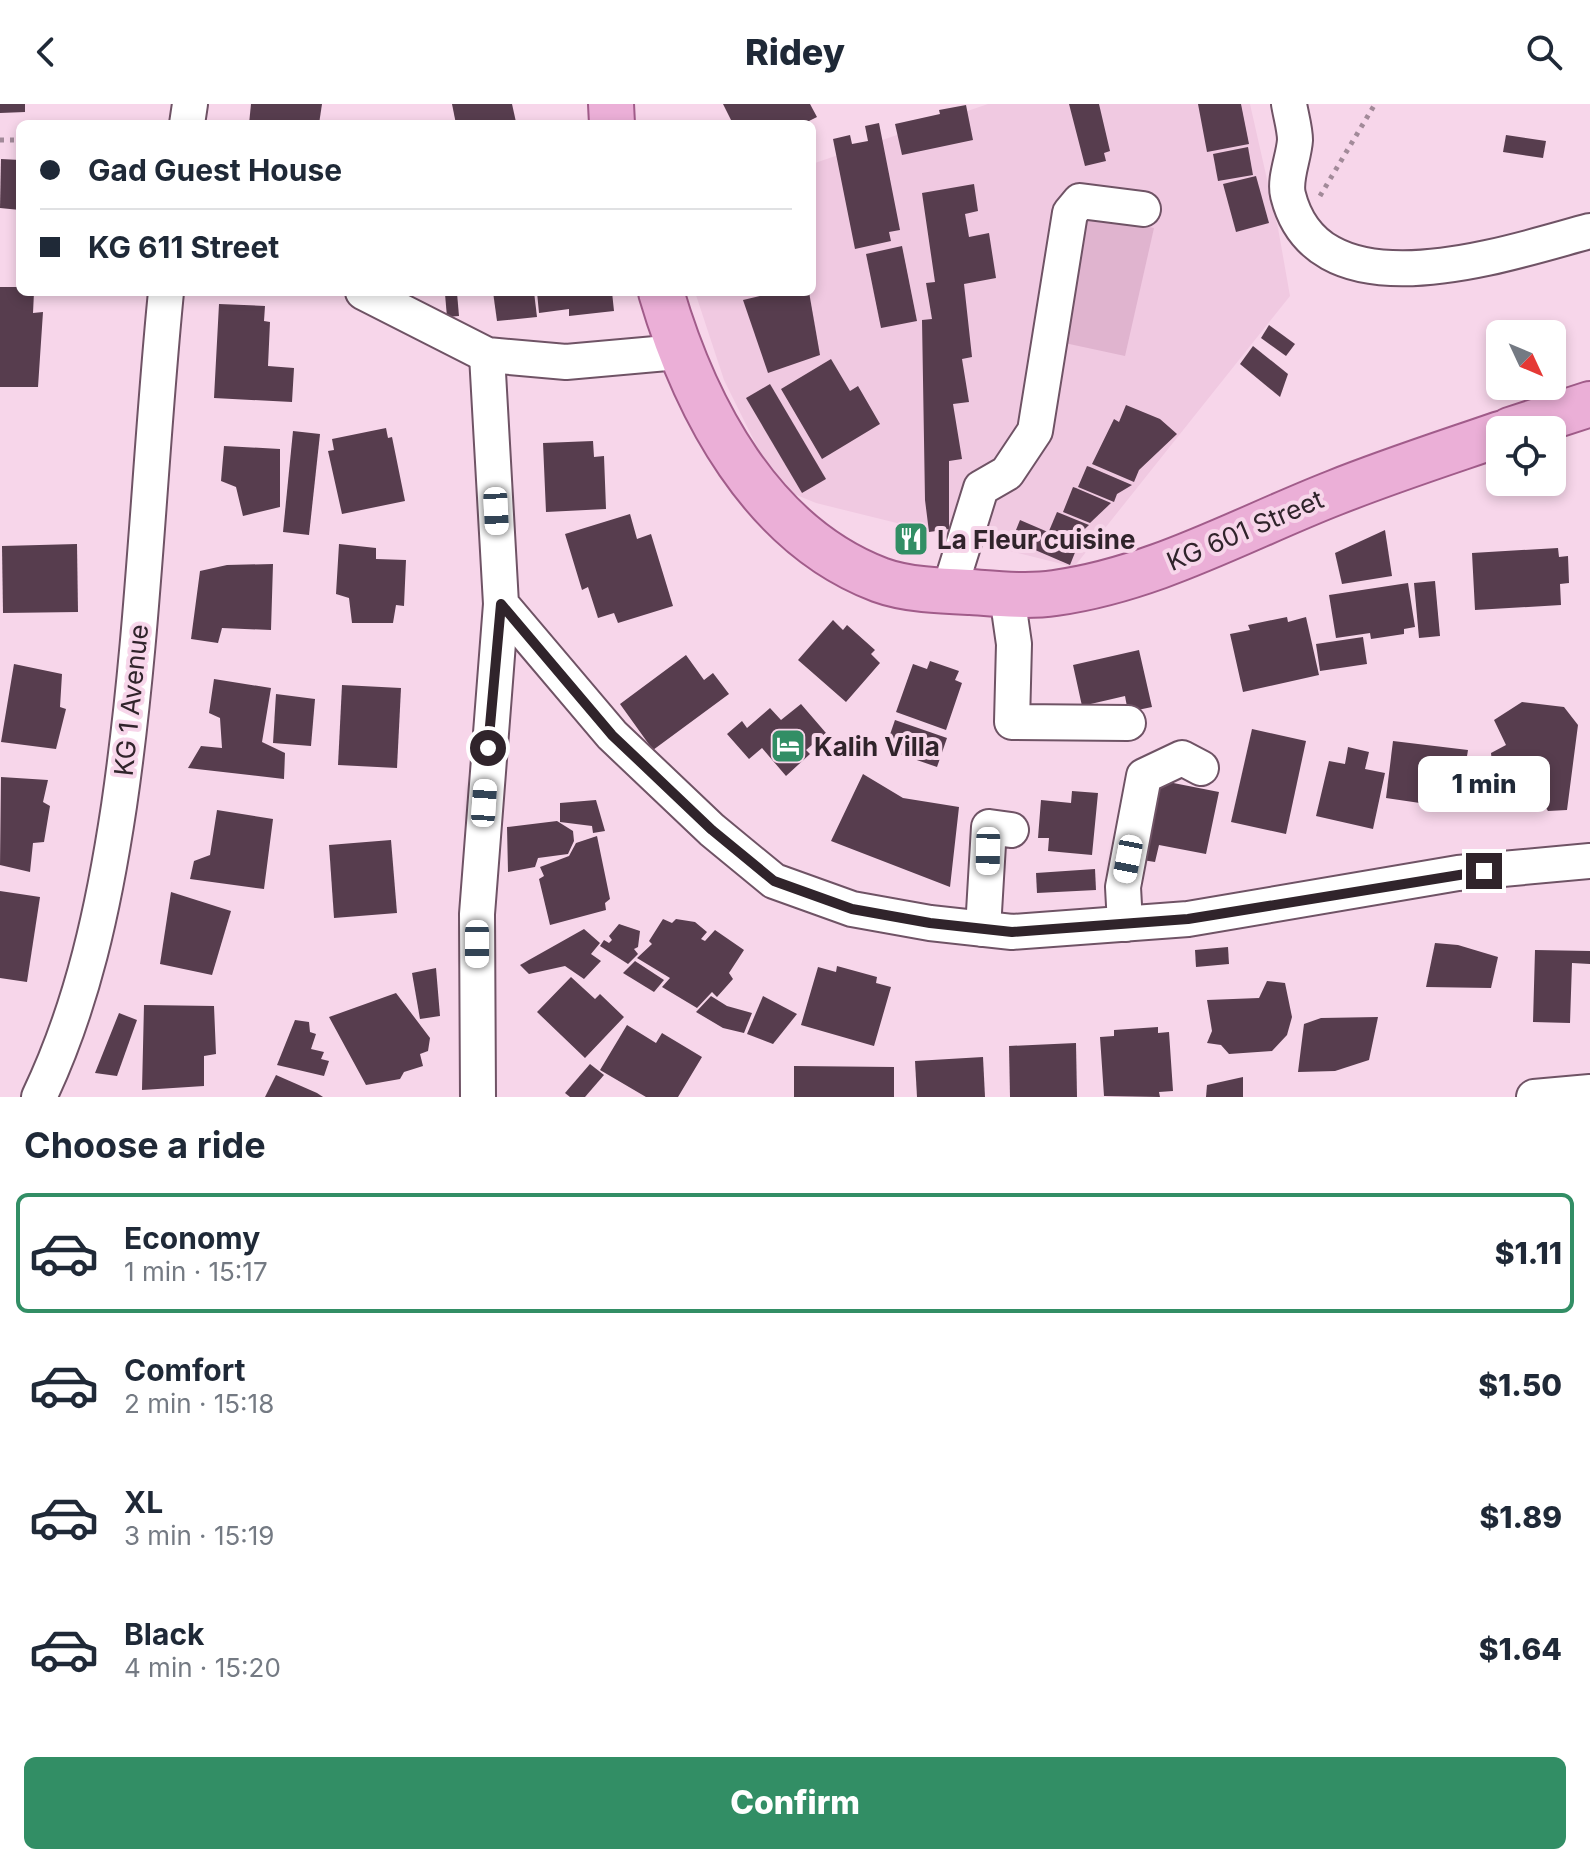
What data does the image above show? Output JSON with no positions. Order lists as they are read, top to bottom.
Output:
{
  "streets": {
    "main road": ["KG 601 Street"],
    "street": ["KG 1 Avenue"]
  },
  "places": {
    "restaurant": ["La Fleur cuisine"],
    "hotel": ["Kalih Villa"]
  },
  "north": "bottom right",
  "page": {
    "header": "Ridey",
    "banner": ["Gad Guest House", "KG 611 Street"],
    "bubble": "1 min",
    "heading": "Choose a ride",
    "list": [
      {
        "name": "Economy",
        "note": "1 min · 15:17",
        "value": "$1.11"
      },
      {
        "name": "Comfort",
        "note": "2 min · 15:18",
        "value": "$1.50"
      },
      {
        "name": "XL",
        "note": "3 min · 15:19",
        "value": "$1.89"
      },
      {
        "name": "Black",
        "note": "4 min · 15:20",
        "value": "$1.64"
      }
    ],
    "buttons": "Confirm"
  }
}
